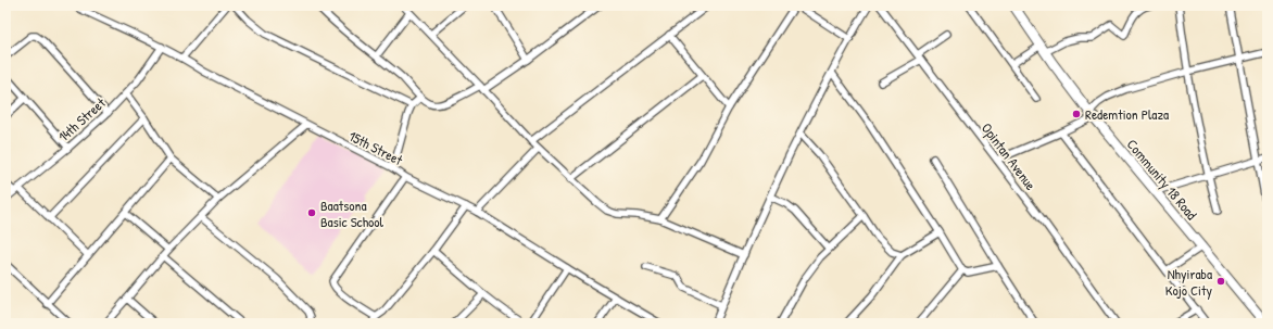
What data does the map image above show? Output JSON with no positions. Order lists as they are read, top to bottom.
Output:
{
  "streets": {
    "main road": ["Community 18 Road"],
    "street": ["14th Street", "15th Street", "Opintan Avenue"]
  },
  "crossings": [
    ["14th Street", "15th Street"]
  ],
  "places": ["Redemtion Plaza", "Baatsona Basic School", "Nhyiraba Kojo City"]
}
